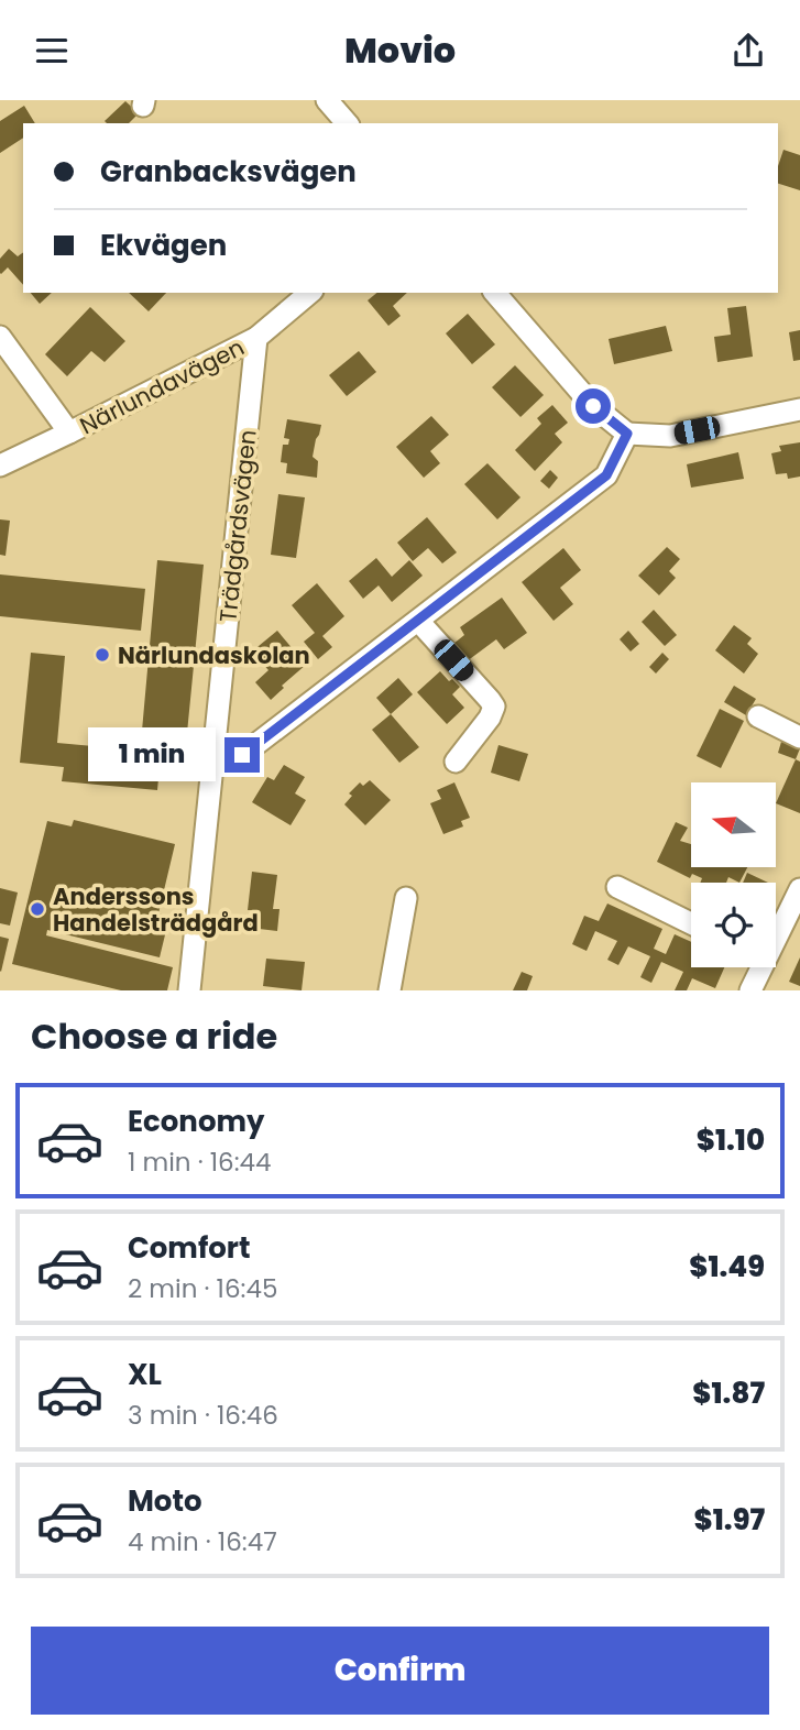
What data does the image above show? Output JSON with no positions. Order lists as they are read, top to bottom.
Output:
{
  "streets": {
    "street": ["Närlundavägen", "Trädgårdsvägen"]
  },
  "crossings": [
    ["Närlundavägen", "Trädgårdsvägen"]
  ],
  "places": ["Närlundaskolan", "Anderssons Handelsträdgård"],
  "north": "left",
  "page": {
    "header": "Movio",
    "banner": ["Granbacksvägen", "Ekvägen"],
    "bubble": "1 min",
    "heading": "Choose a ride",
    "list": [
      {
        "name": "Economy",
        "note": "1 min · 16:44",
        "value": "$1.10"
      },
      {
        "name": "Comfort",
        "note": "2 min · 16:45",
        "value": "$1.49"
      },
      {
        "name": "XL",
        "note": "3 min · 16:46",
        "value": "$1.87"
      },
      {
        "name": "Moto",
        "note": "4 min · 16:47",
        "value": "$1.97"
      }
    ],
    "buttons": "Confirm"
  }
}
